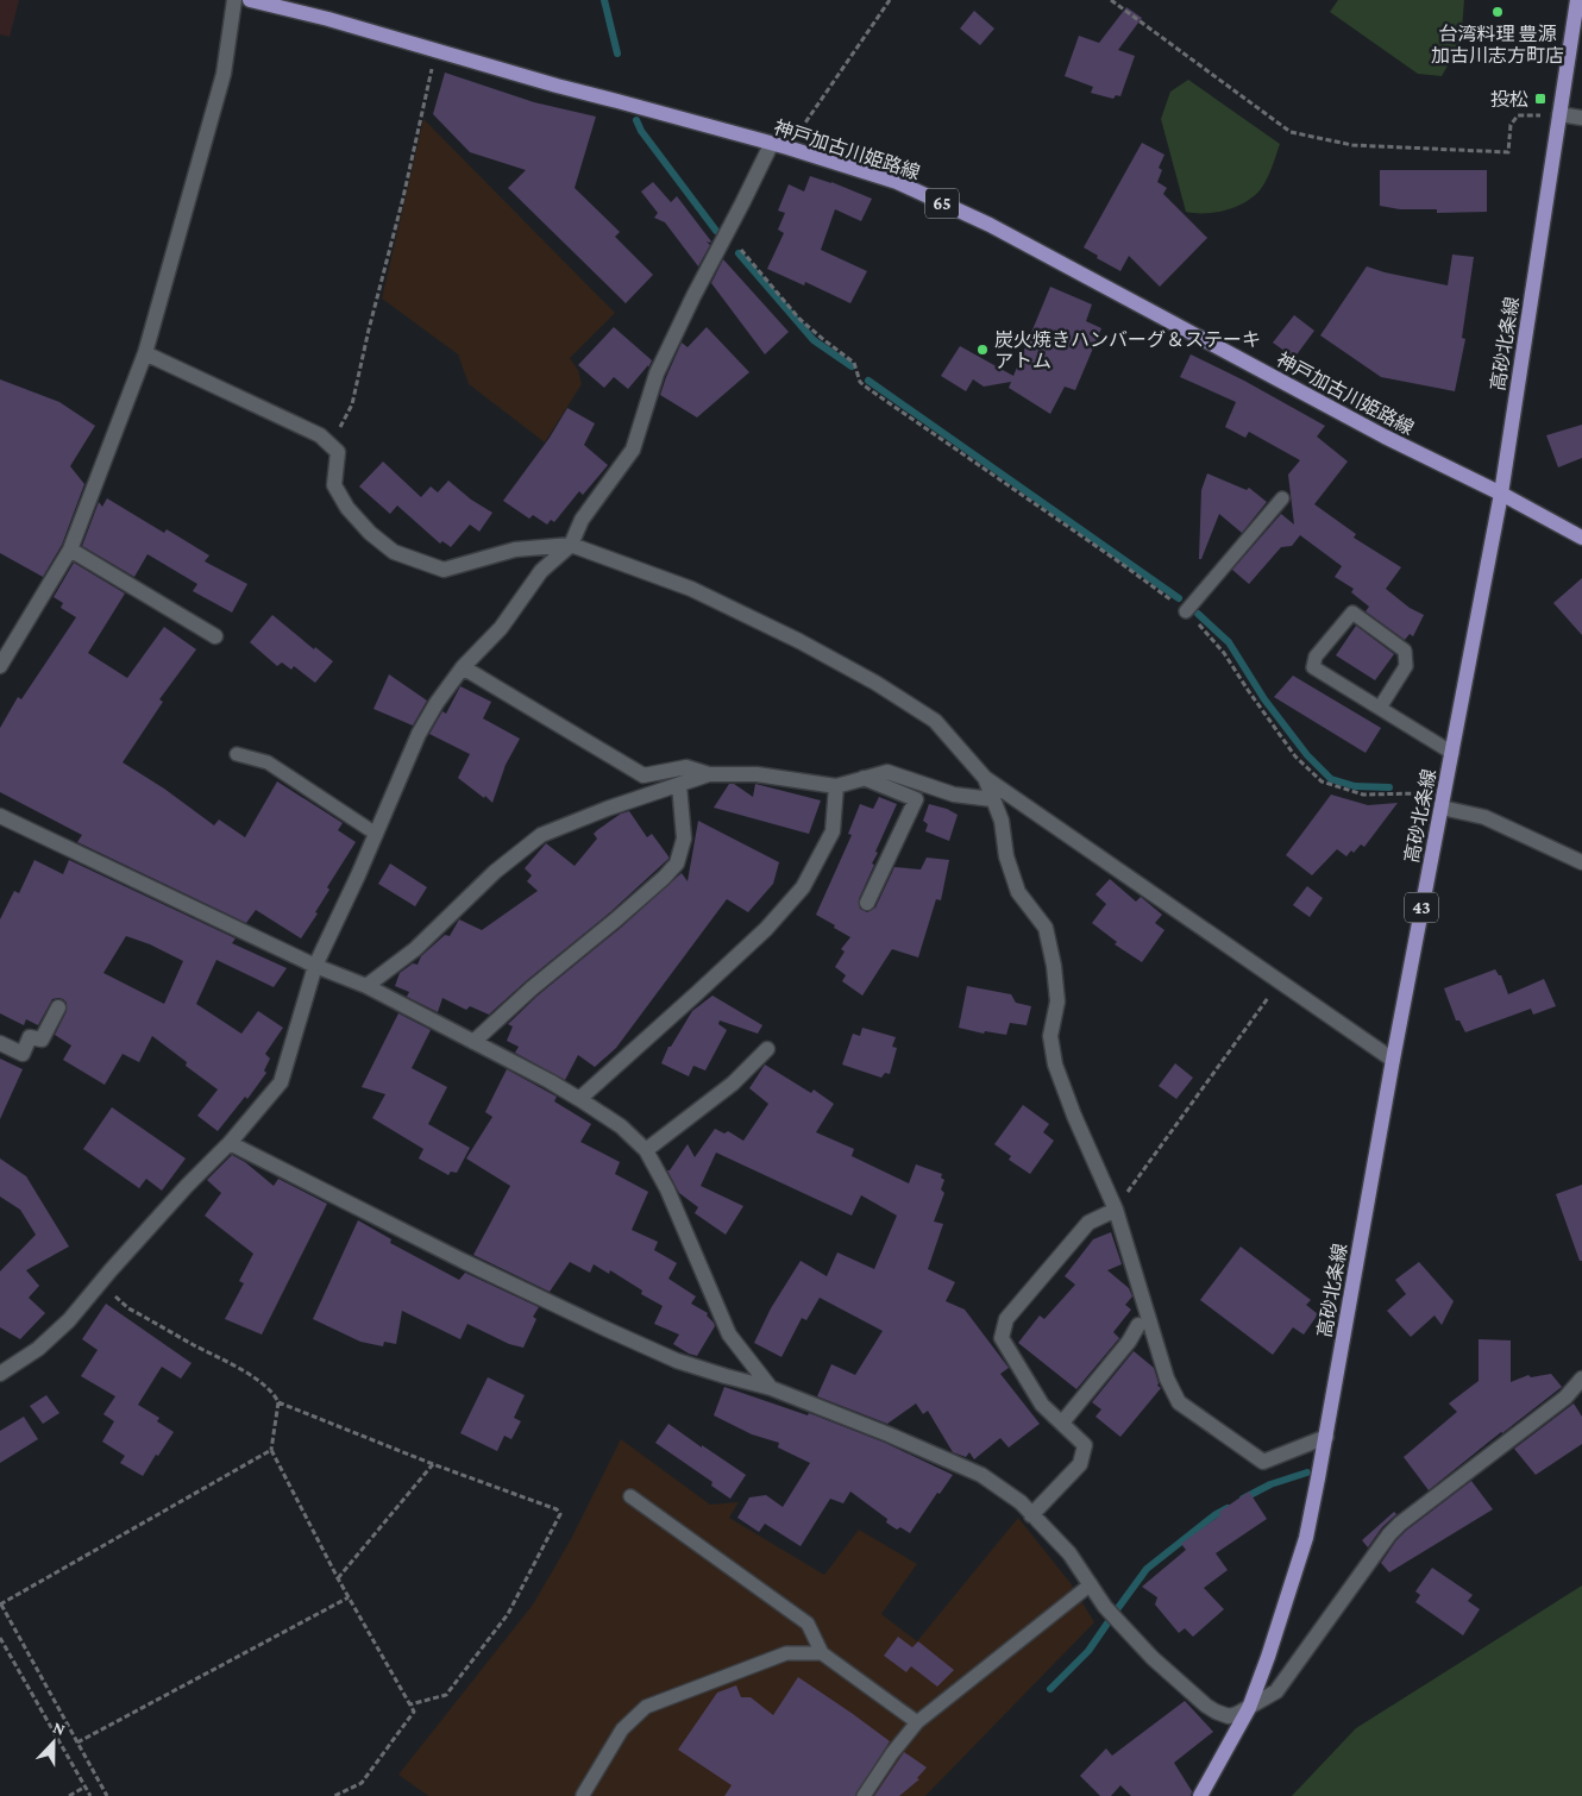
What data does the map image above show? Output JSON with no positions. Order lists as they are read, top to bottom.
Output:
{
  "streets": {
    "main road": [
      "神戸加古川姫路線",
      "65",
      "高砂北条線",
      "43"
    ]
  },
  "crossings": [
    ["神戸加古川姫路線", "高砂北条線"]
  ],
  "places": {
    "other": ["台湾料理 豊源 加古川志方町店", "炭火焼きハンバーグ＆ステーキ アトム"],
    "transit": ["投松"]
  },
  "north": "top"
}
